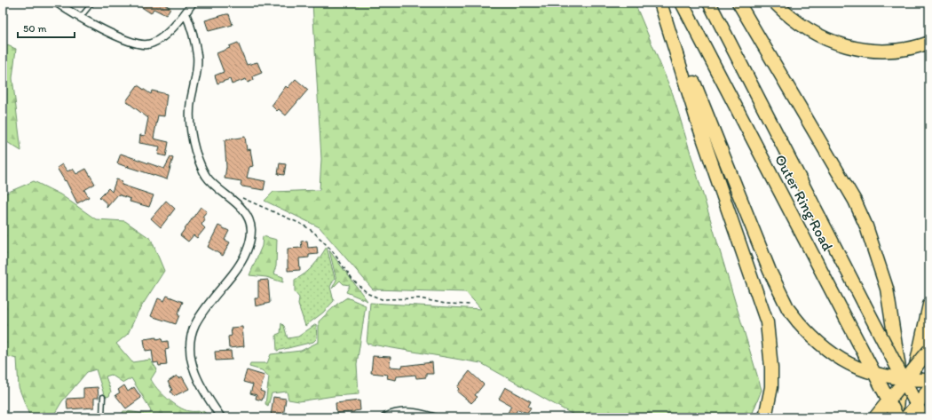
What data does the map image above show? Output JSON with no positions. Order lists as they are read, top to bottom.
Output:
{
  "streets": {
    "highway": ["Outer Ring Road"]
  },
  "scale_bar": "50 m"
}
